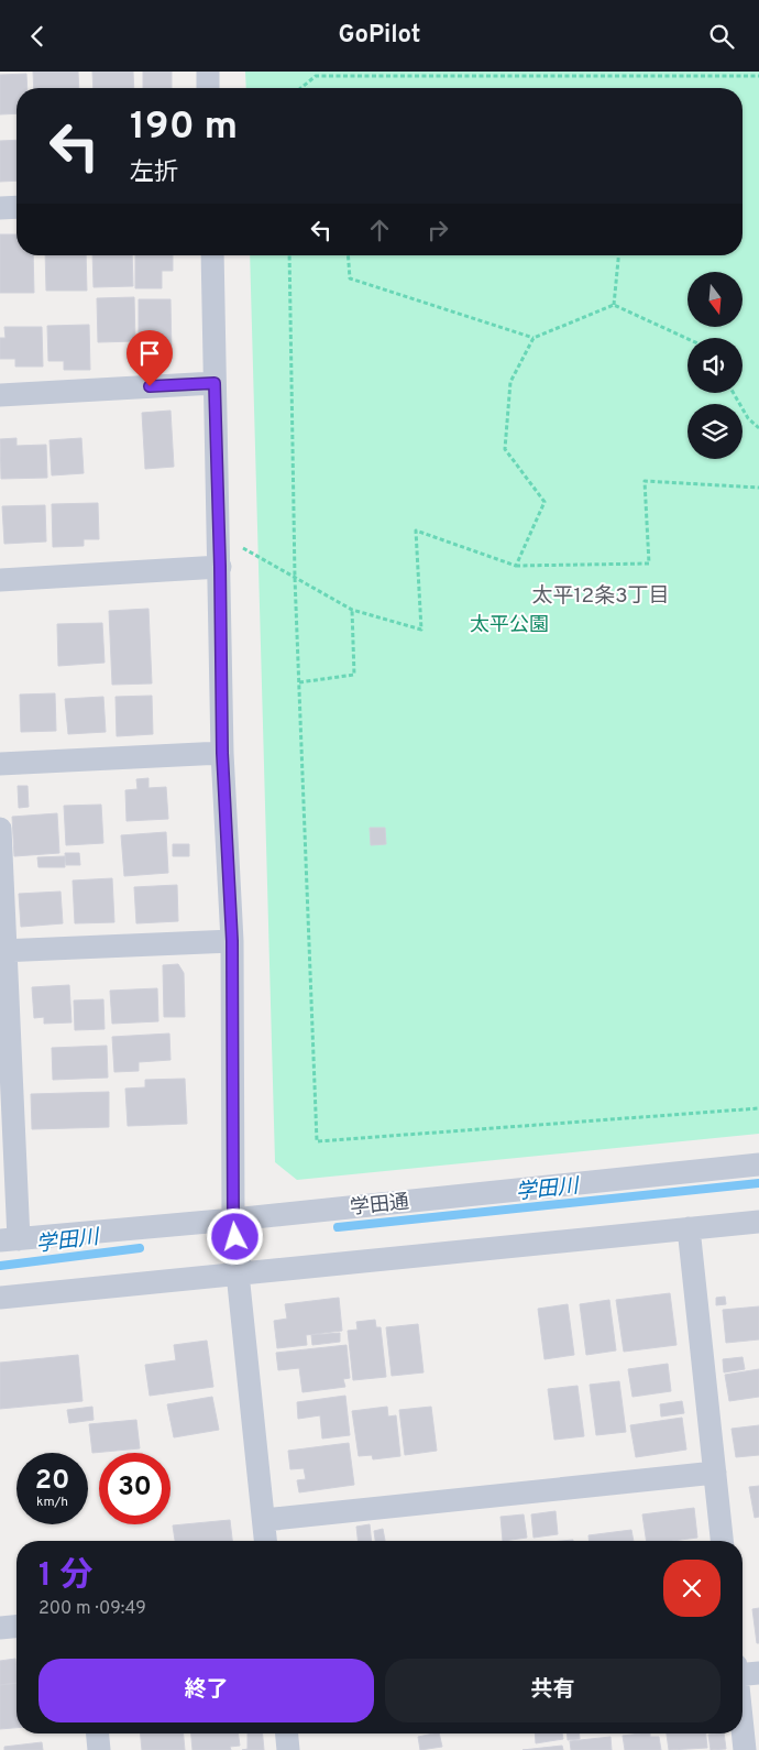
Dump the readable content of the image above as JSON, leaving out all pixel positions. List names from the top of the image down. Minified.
{"streets":{"street":["学田通"]},"districts":["太平12条3丁目"],"water":["学田川"],"parks":["太平公園"],"north":"bottom","page":{"header":"GoPilot","turn":["190 m","左折"],"speed":"20 km/h","limit":"30","heading":["1 分","200 m · 09:49"],"buttons":["終了","共有"]}}
